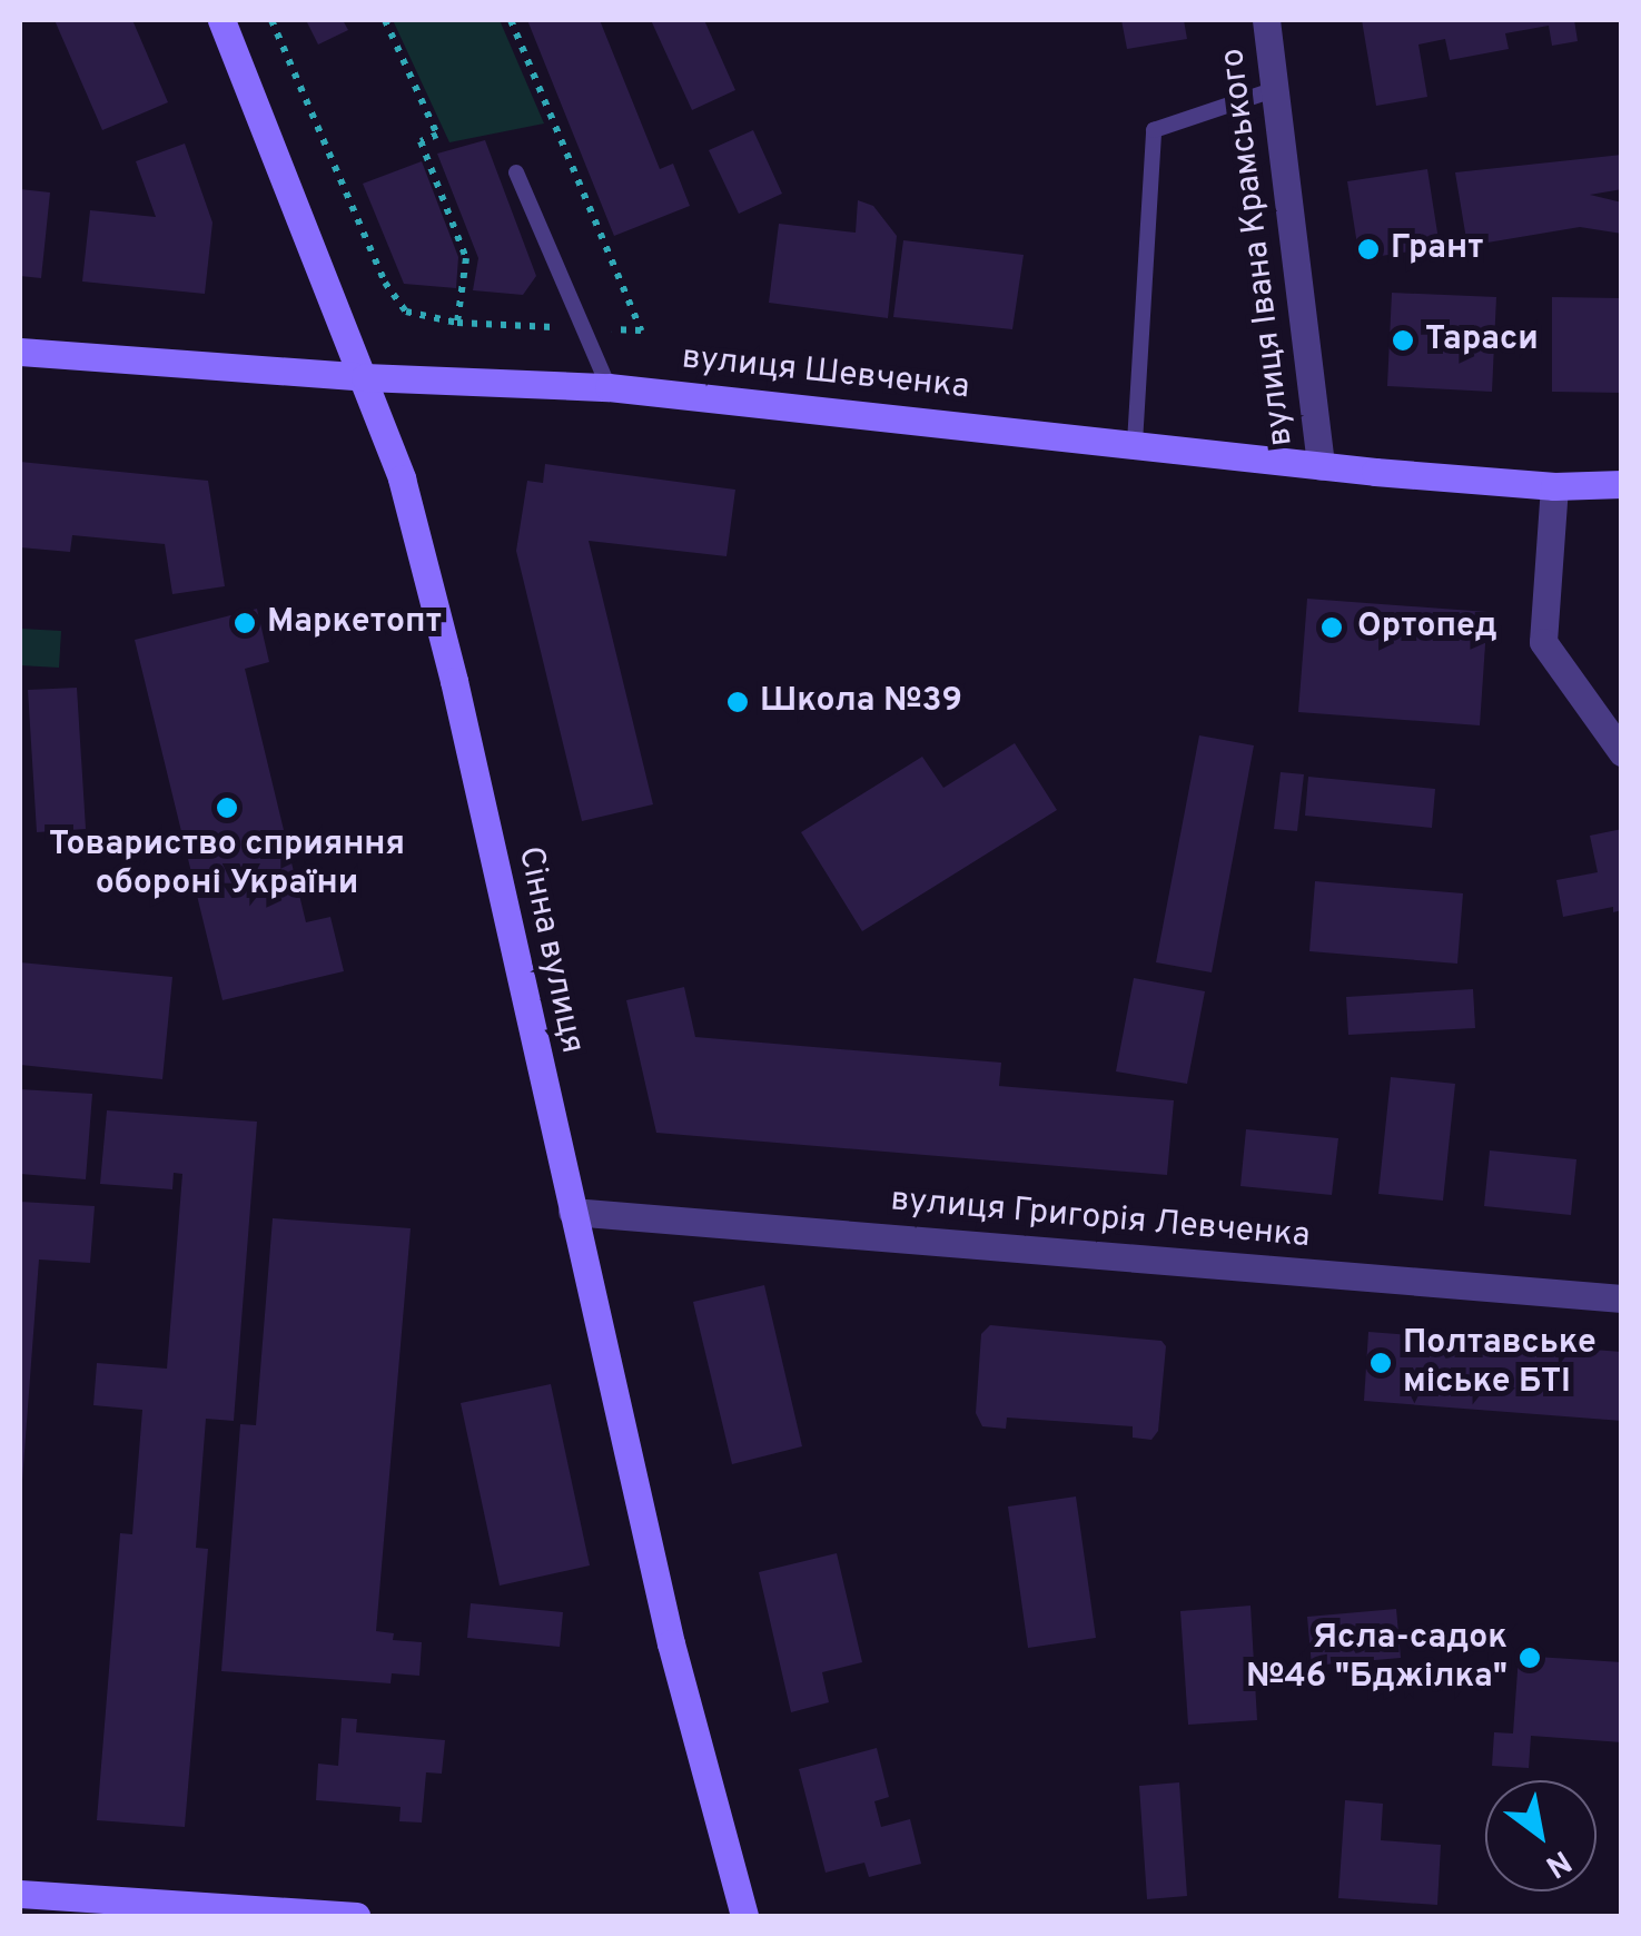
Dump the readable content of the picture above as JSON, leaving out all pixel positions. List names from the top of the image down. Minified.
{"streets":{"street":["вулиця Івана Крамського","вулиця Шевченка","Сінна вулиця","вулиця Григорія Левченка"]},"crossings":[["вулиця Івана Крамського","вулиця Шевченка"],["вулиця Шевченка","Сінна вулиця"],["Сінна вулиця","вулиця Григорія Левченка"]],"places":["Грант","Тараси","Маркетопт","Ортопед","Школа №39","Товариство сприяння обороні України","Полтавське міське БТІ","Ясла-садок №46 \"Бджілка\""],"north":"bottom right"}
